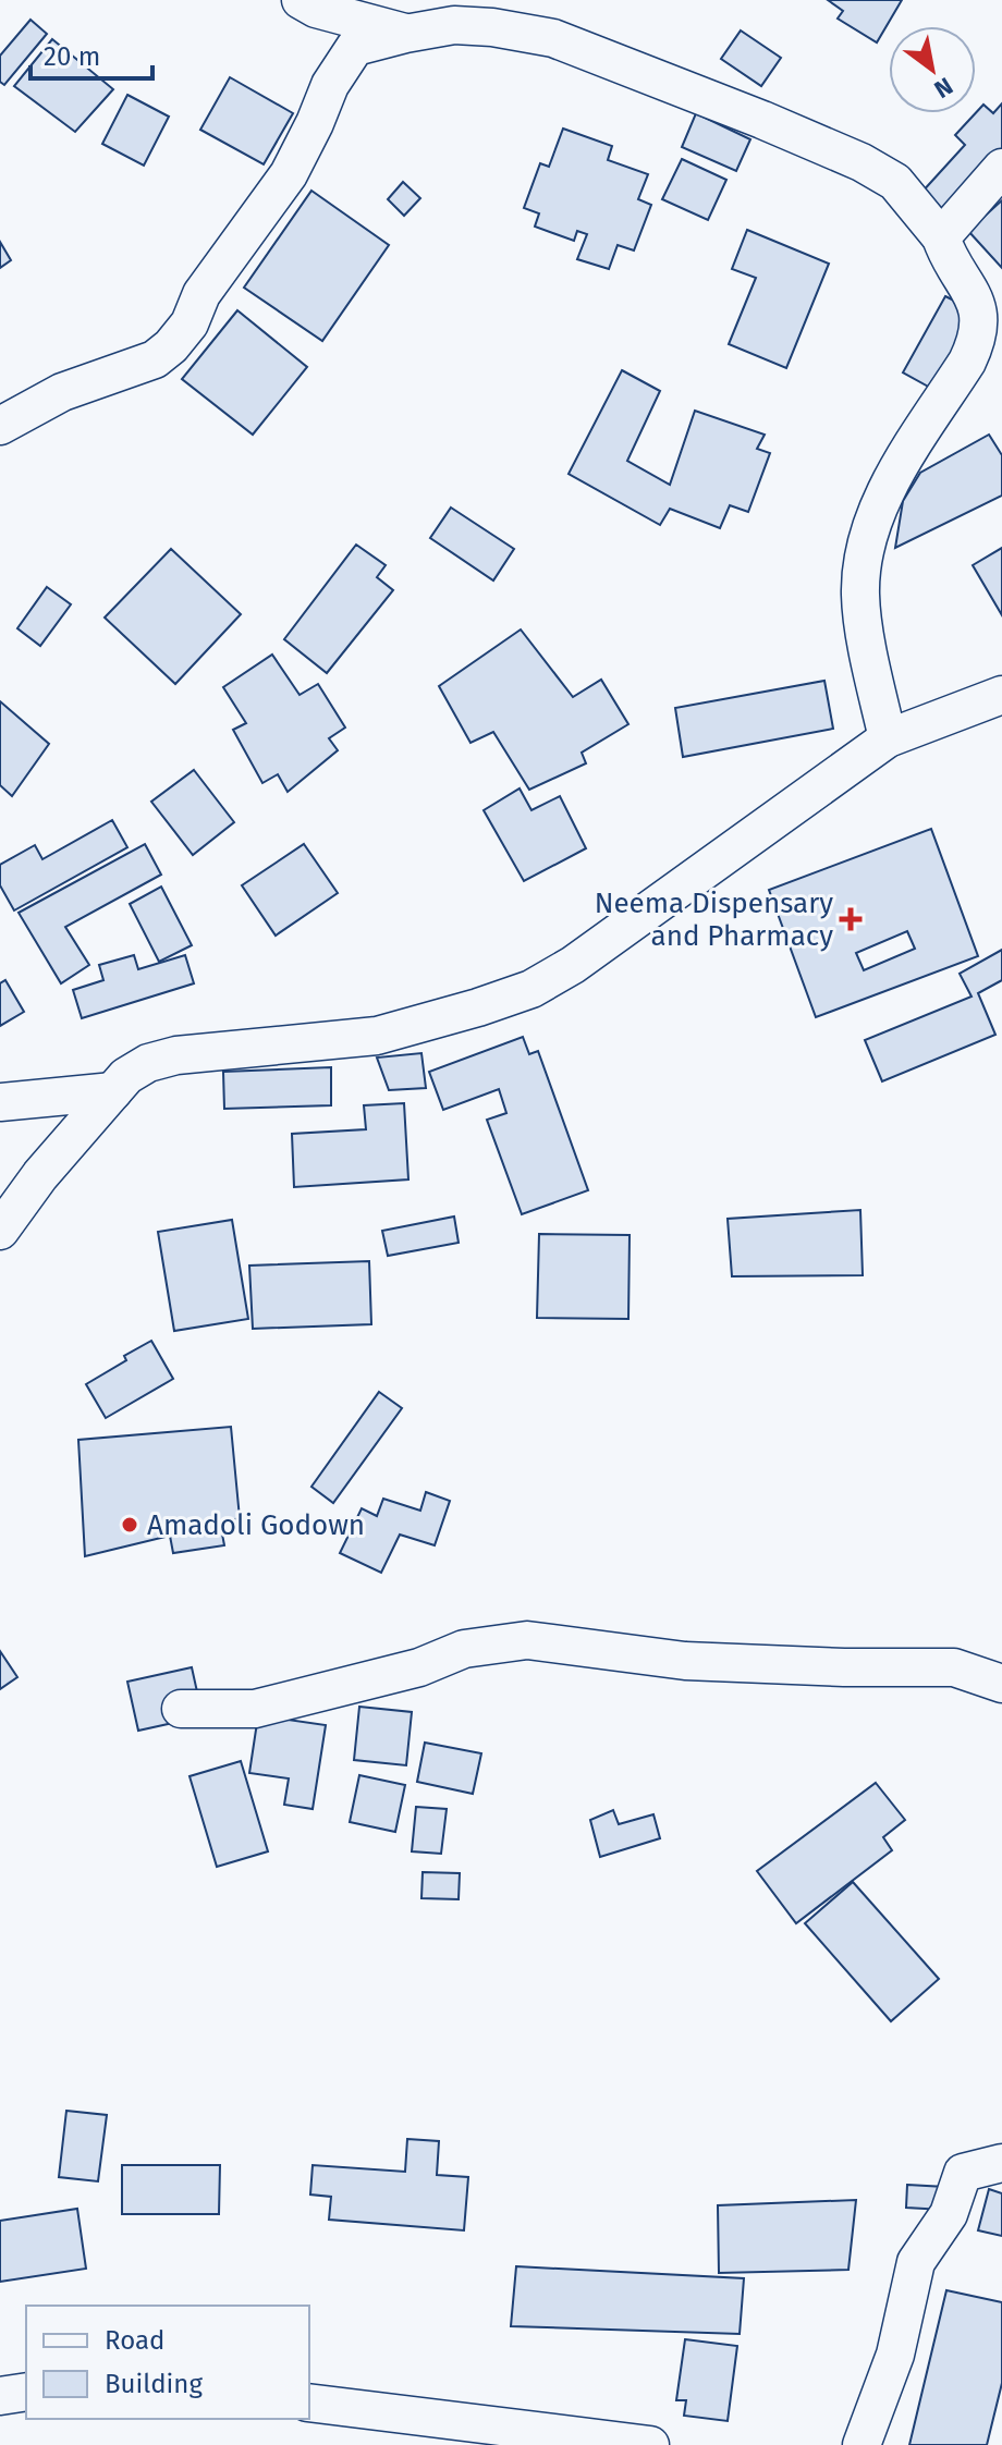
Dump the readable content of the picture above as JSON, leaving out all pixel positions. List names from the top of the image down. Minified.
{"places":{"health":["Neema Dispensary and Pharmacy"],"other":["Amadoli Godown"]},"legend":["Road","Building"],"scale_bar":"20 m","north":"bottom right"}
